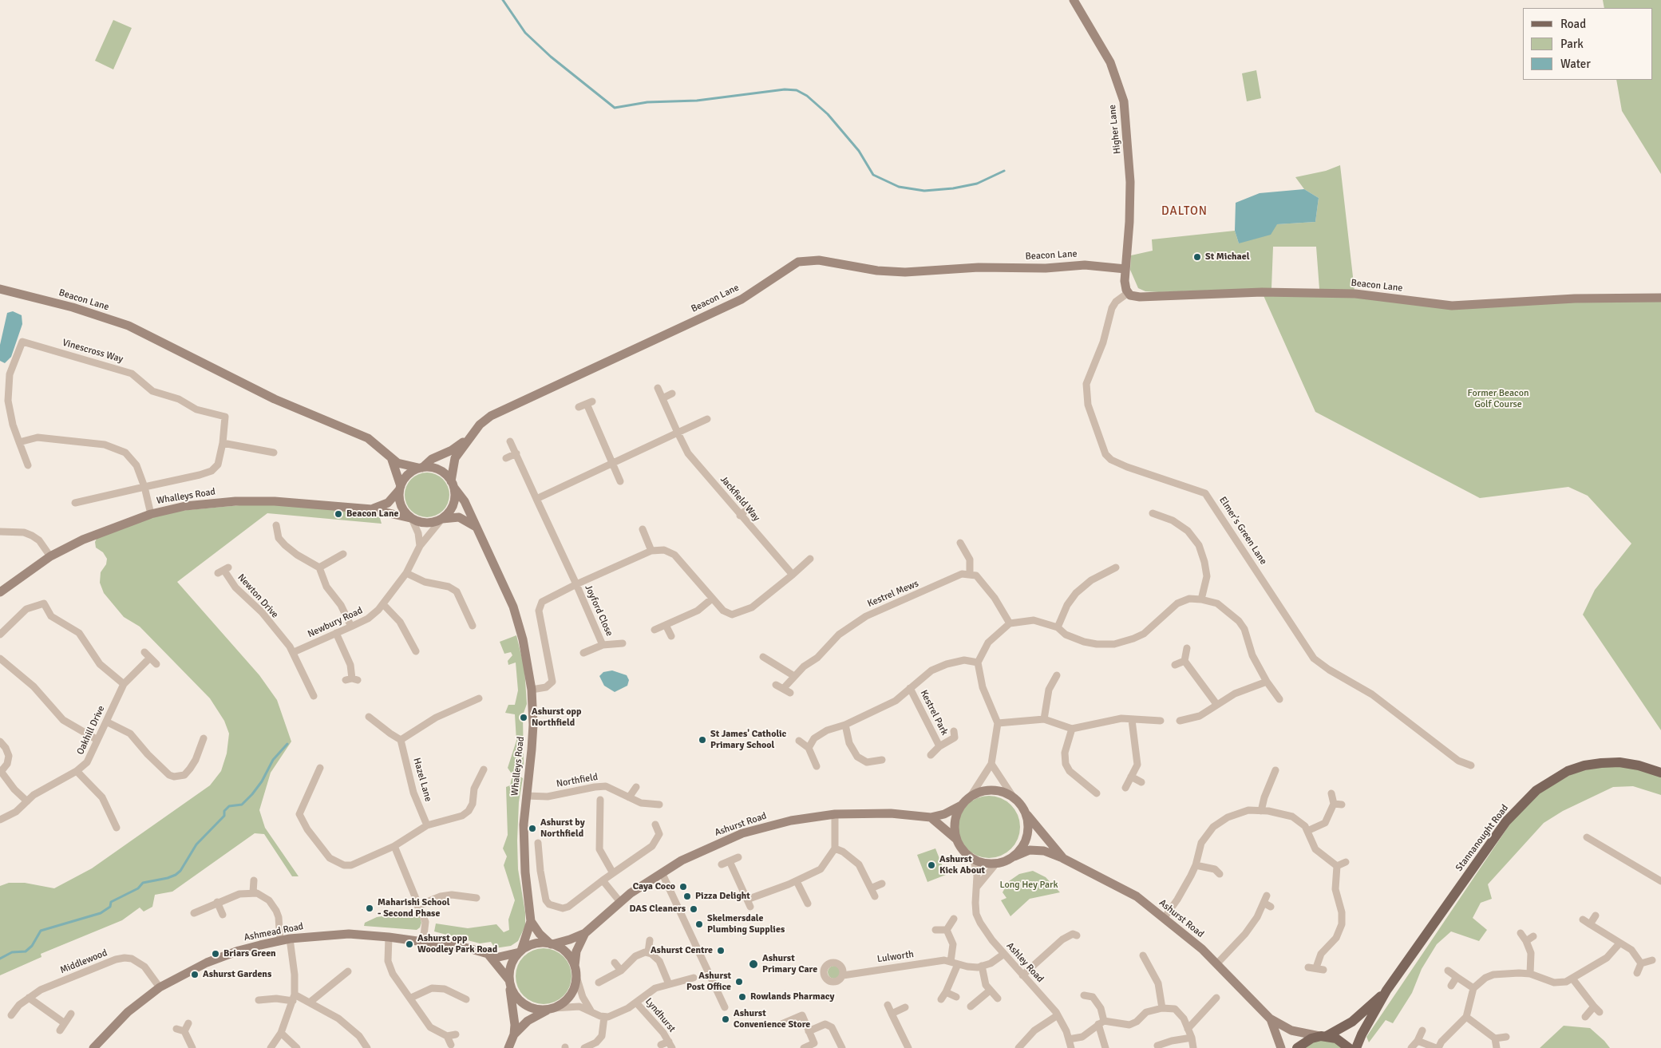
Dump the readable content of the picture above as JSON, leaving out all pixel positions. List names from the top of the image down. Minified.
{"streets":{"main road":["Stannanought Road"],"street":["Higher Lane","Beacon Lane","Vinescross Way","Whalleys Road","Jackfield Way","Elmer's Green Lane","Kestrel Mews","Newton Drive","Joyford Close","Newbury Road","Kestrel Park","Oakhill Drive","Hazel Lane","Northfield","Ashurst Road","Ashmead Road","Lulworth","Middlewood","Ashley Road","Lyndhurst"]},"crossings":[["Higher Lane","Beacon Lane"],["Beacon Lane","Whalleys Road"],["Beacon Lane","Elmer's Green Lane"],["Beacon Lane","Newbury Road"],["Whalleys Road","Newbury Road"],["Whalleys Road","Northfield"],["Whalleys Road","Ashurst Road"],["Whalleys Road","Ashmead Road"],["Newton Drive","Newbury Road"],["Ashurst Road","Stannanought Road"],["Ashurst Road","Ashmead Road"],["Ashurst Road","Ashley Road"],["Ashmead Road","Middlewood"],["Lulworth","Ashley Road"]],"districts":["DALTON"],"parks":["Former Beacon Golf Course","Long Hey Park"],"places":["St Michael","Beacon Lane","Ashurst opp Northfield","St James' Catholic Primary School","Ashurst by Northfield","Ashurst Kick About","Caya Coco","Pizza Delight","Maharishi School - Second Phase","DAS Cleaners","Skelmersdale Plumbing Supplies","Ashurst opp Woodley Park Road","Ashurst Centre","Briars Green","Ashurst Primary Care","Ashurst Gardens","Ashurst Post Office","Rowlands Pharmacy","Ashurst Convenience Store"],"legend":["Road","Park","Water"]}
